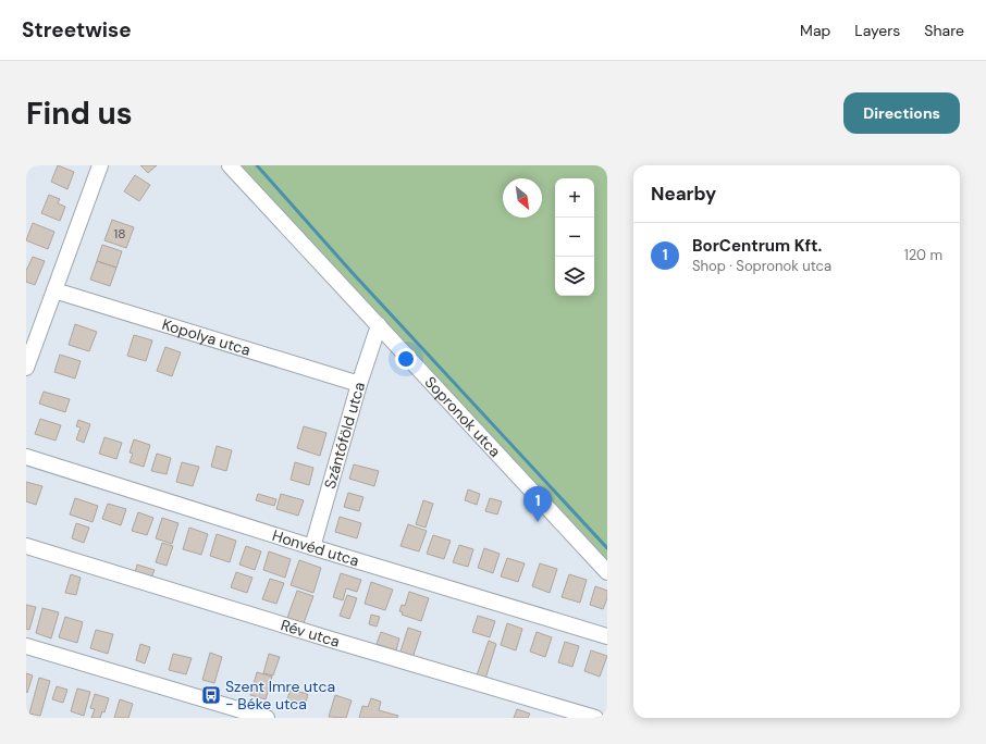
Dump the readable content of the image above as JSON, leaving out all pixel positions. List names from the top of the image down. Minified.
{"streets":{"street":["Kopolya utca","Sopronok utca","Szántóföld utca","Honvéd utca","Rév utca"]},"crossings":[["Kopolya utca","Szántóföld utca"],["Sopronok utca","Szántóföld utca"],["Szántóföld utca","Honvéd utca"]],"places":{"bus stop":["Szent Imre utca - Béke utca"]},"house_numbers":["18"],"north":"bottom right","page":{"header":"Streetwise","nav":["Map","Layers","Share"],"buttons":"Directions","title":"Find us","heading":"Nearby","map_buttons":["+","−"],"list":[{"mark":"1","name":"BorCentrum Kft.","note":"Shop · Sopronok utca","value":"120 m"}],"pins":"1"}}
